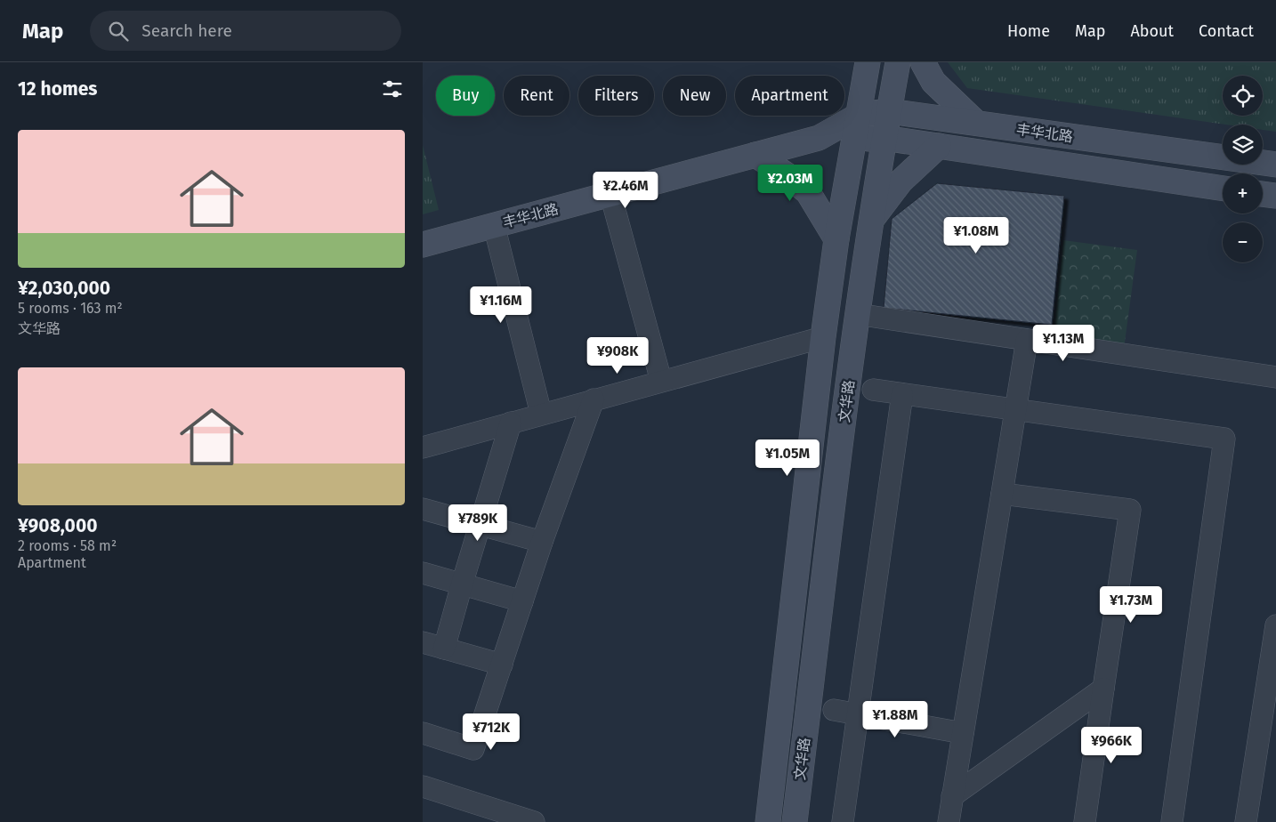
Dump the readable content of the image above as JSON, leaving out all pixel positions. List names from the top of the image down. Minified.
{"streets":{"street":["丰华北路","文华路"]},"crossings":[["丰华北路","文华路"]],"page":{"header":"Map","search":"Search here","nav":["Home","Map","About","Contact"],"heading":"12 homes","map_buttons":["+","−"],"chip":["Buy","Rent","Filters","New","Apartment"],"list":[{"name":"¥2,030,000","note":"5 rooms · 163 m² · 文华路"},{"name":"¥908,000","note":"2 rooms · 58 m² · Apartment"}],"price":["¥2.03M","¥2.46M","¥1.08M","¥1.16M","¥1.13M","¥908K","¥1.05M","¥789K","¥1.73M","¥1.88M","¥712K","¥966K"]}}
